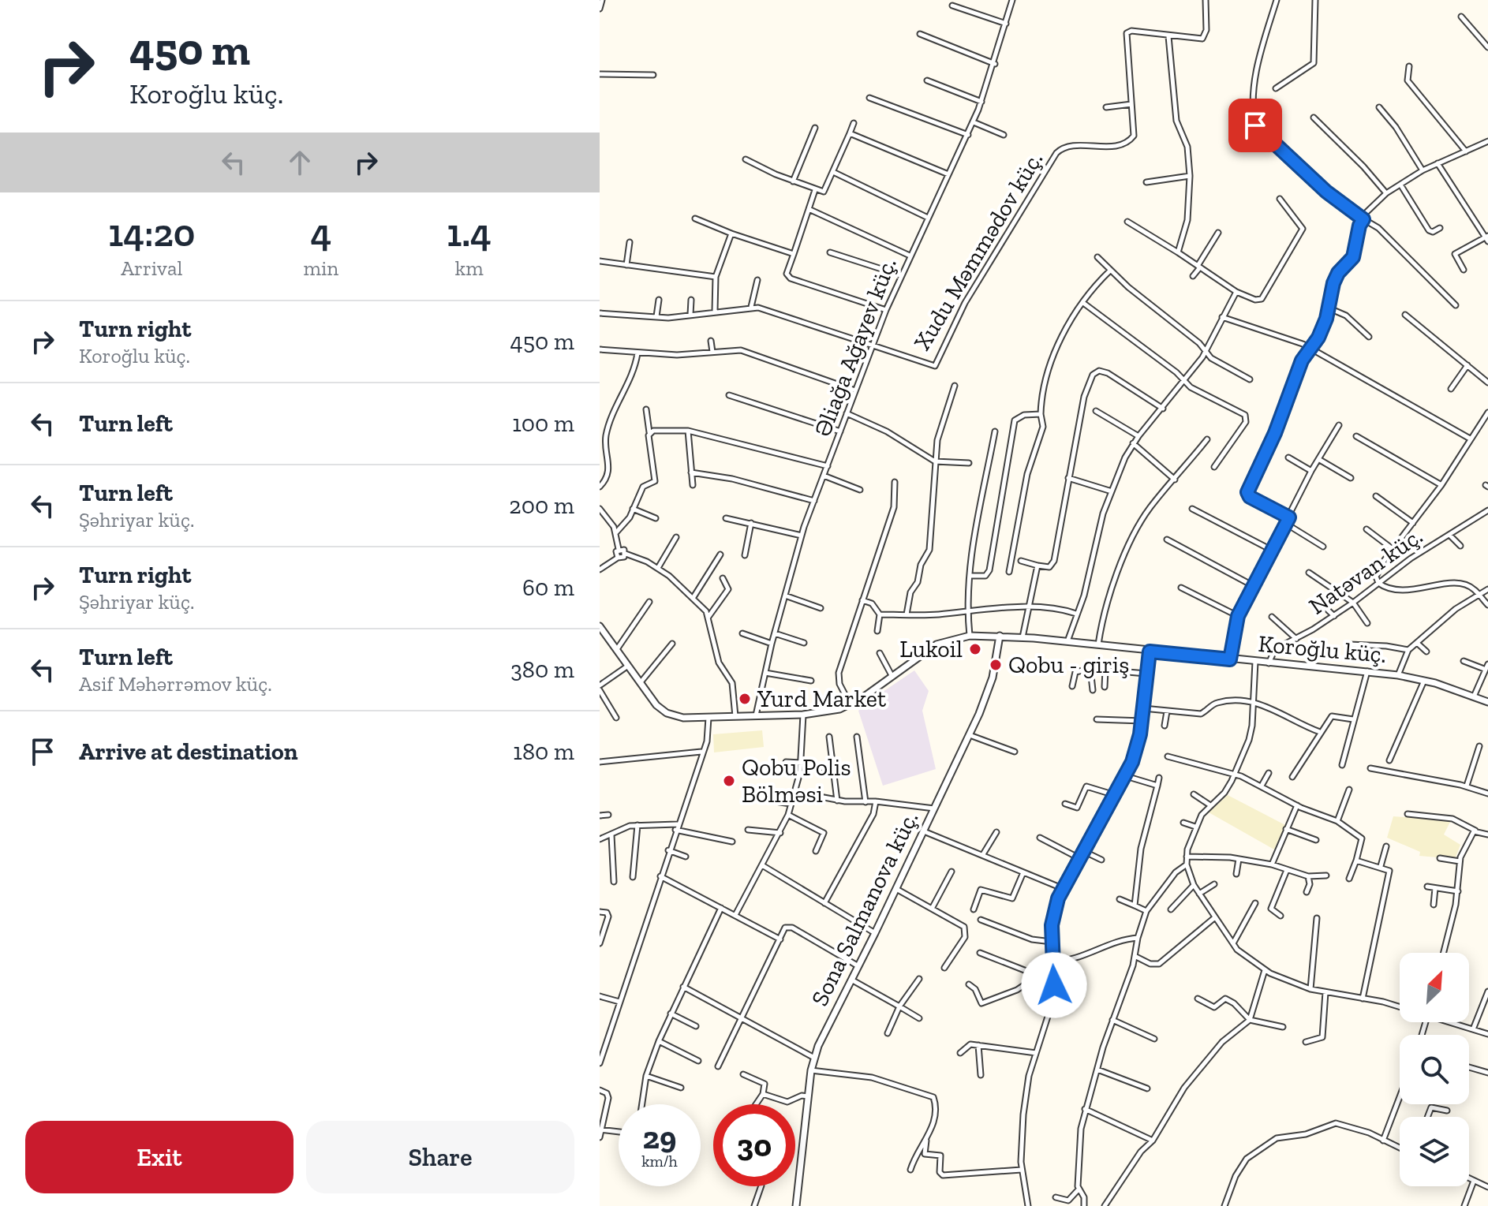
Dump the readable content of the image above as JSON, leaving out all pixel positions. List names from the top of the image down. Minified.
{"streets":{"street":["Xudu Məmmədov küç.","Əliağa Ağayev küç.","Natəvan küç.","Koroğlu küç.","Sona Salmanova küç."]},"crossings":[["Xudu Məmmədov küç.","Əliağa Ağayev küç."],["Əliağa Ağayev küç.","Koroğlu küç."],["Natəvan küç.","Koroğlu küç."],["Koroğlu küç.","Sona Salmanova küç."]],"places":["Lukoil","Qobu - giriş","Yurd Market","Qobu Polis Bölməsi"],"north":"top right","page":{"turn":["450 m","Koroğlu küç."],"eta":["14:20","Arrival","4","min","1.4","km"],"list":[{"name":"Turn right","note":"Koroğlu küç.","value":"450 m"},{"name":"Turn left","value":"100 m"},{"name":"Turn left","note":"Şəhriyar küç.","value":"200 m"},{"name":"Turn right","note":"Şəhriyar küç.","value":"60 m"},{"name":"Turn left","note":"Asif Məhərrəmov küç.","value":"380 m"},{"name":"Arrive at destination","value":"180 m"}],"speed":"29 km/h","limit":"30","buttons":["Exit","Share"]}}
